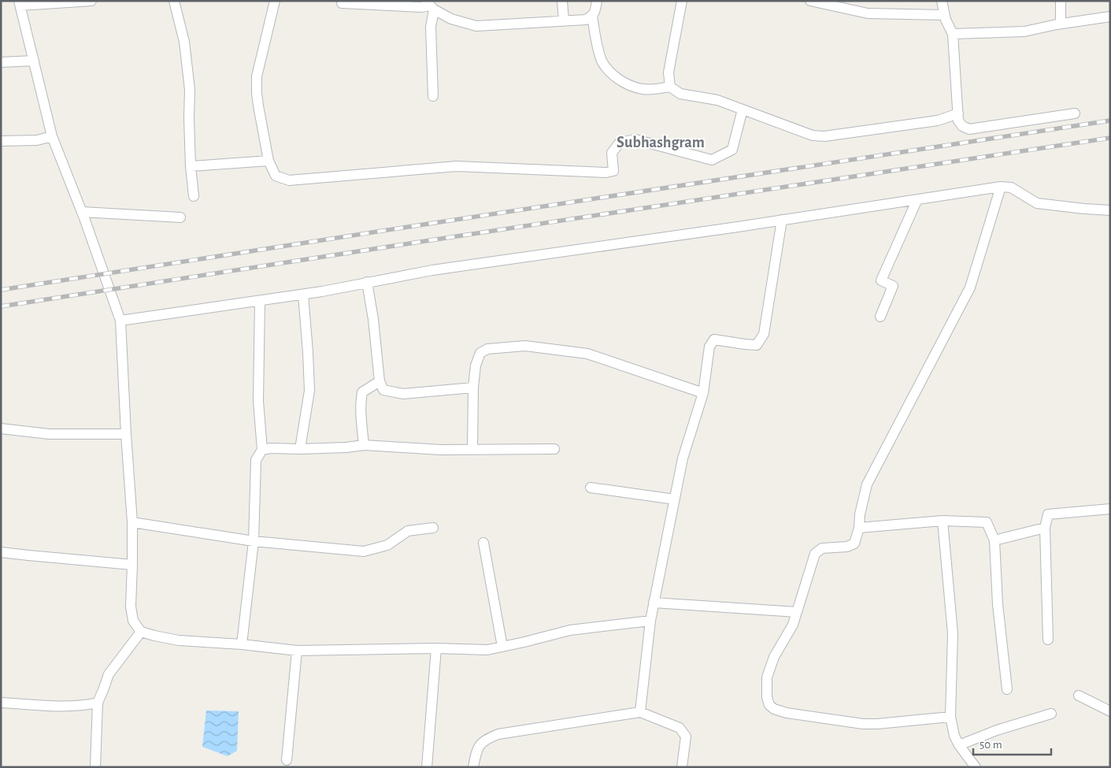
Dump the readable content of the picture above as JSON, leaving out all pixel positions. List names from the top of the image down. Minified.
{"districts":["Subhashgram"],"scale_bar":"50 m"}
